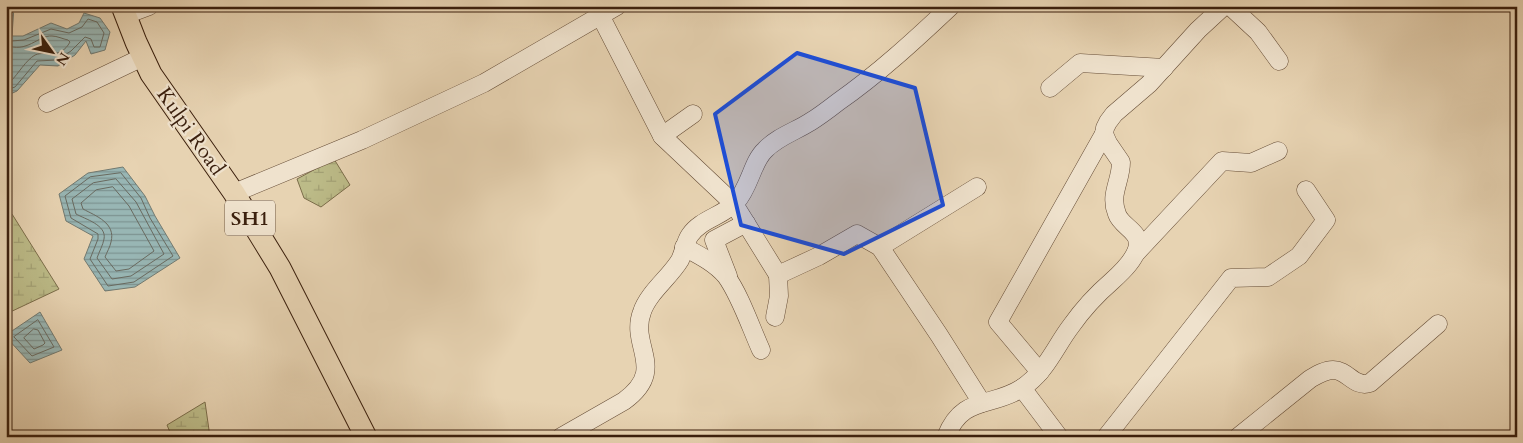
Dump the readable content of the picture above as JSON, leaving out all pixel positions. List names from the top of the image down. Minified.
{"streets":{"main road":["Kulpi Road","SH1"]},"north":"bottom right"}
